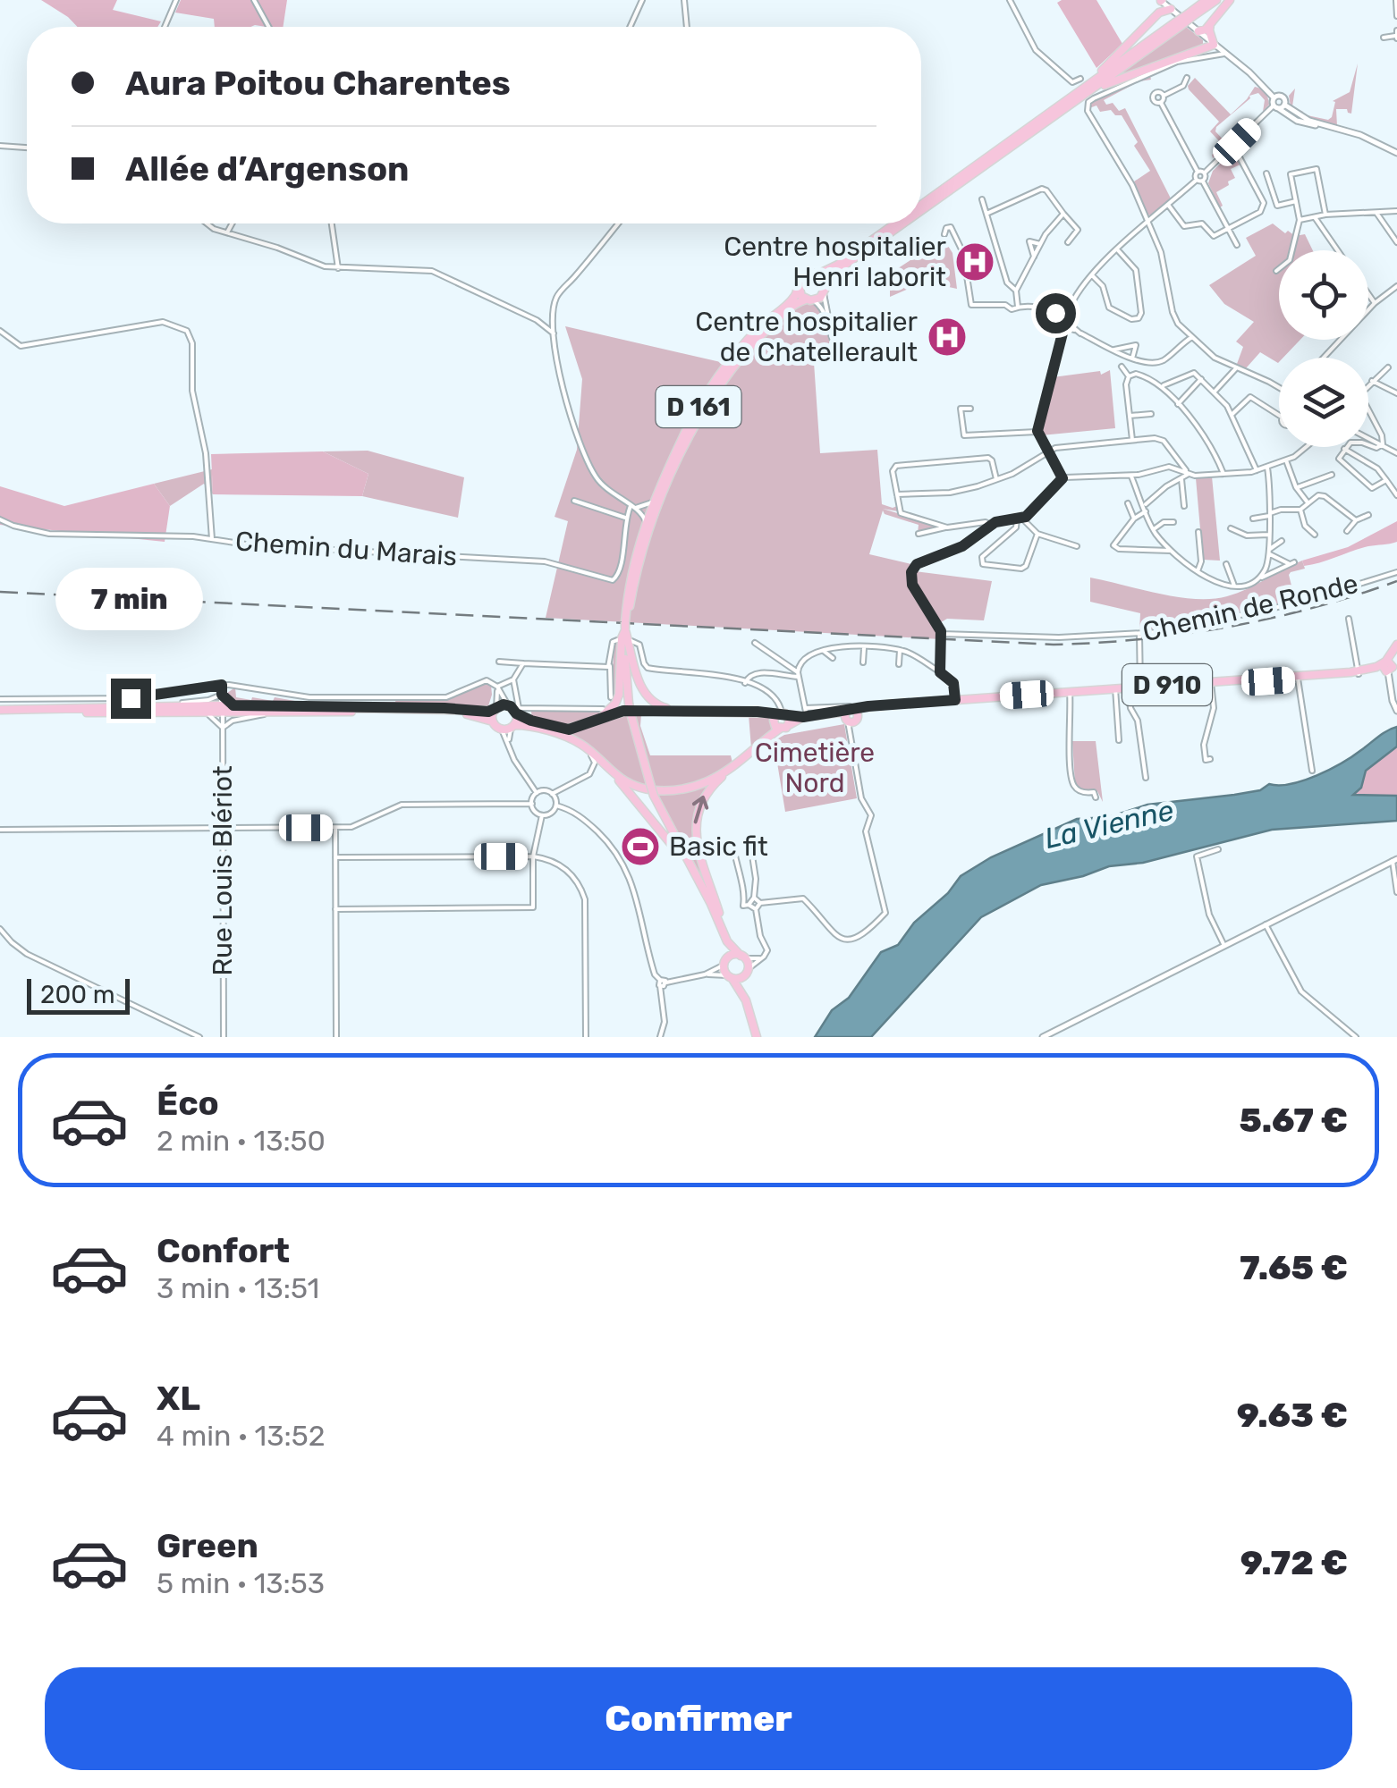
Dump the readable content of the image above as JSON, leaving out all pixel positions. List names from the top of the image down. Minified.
{"streets":{"main road":["D 161","D 910"],"street":["Chemin du Marais","Chemin de Ronde","Rue Louis Blériot"]},"water":["La Vienne"],"parks":["Cimetière Nord"],"places":{"hospital":["Centre hospitalier Henri laborit","Centre hospitalier de Chatellerault"],"sports":["Basic fit"]},"scale_bar":"200 m","page":{"banner":["Aura Poitou Charentes","Allée d’Argenson"],"bubble":"7 min","scale":"200 m","list":[{"name":"Éco","note":"2 min · 13:50","value":"5.67 €"},{"name":"Confort","note":"3 min · 13:51","value":"7.65 €"},{"name":"XL","note":"4 min · 13:52","value":"9.63 €"},{"name":"Green","note":"5 min · 13:53","value":"9.72 €"}],"buttons":"Confirmer"}}
